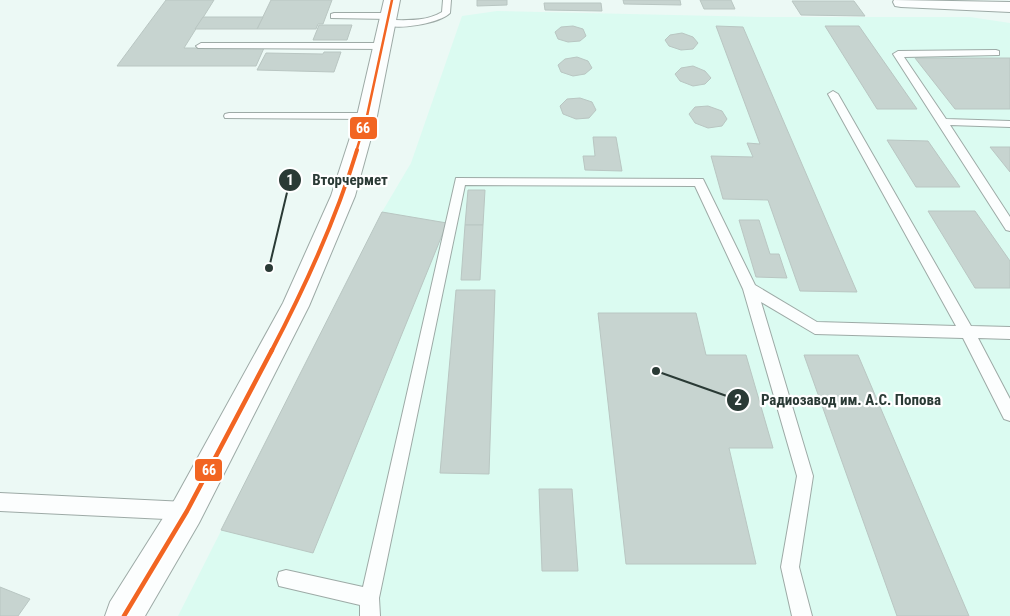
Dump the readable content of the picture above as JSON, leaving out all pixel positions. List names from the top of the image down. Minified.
{"places":["Вторчермет","Радиозавод им. А.С. Попова"],"lines":["transit line 66"]}
